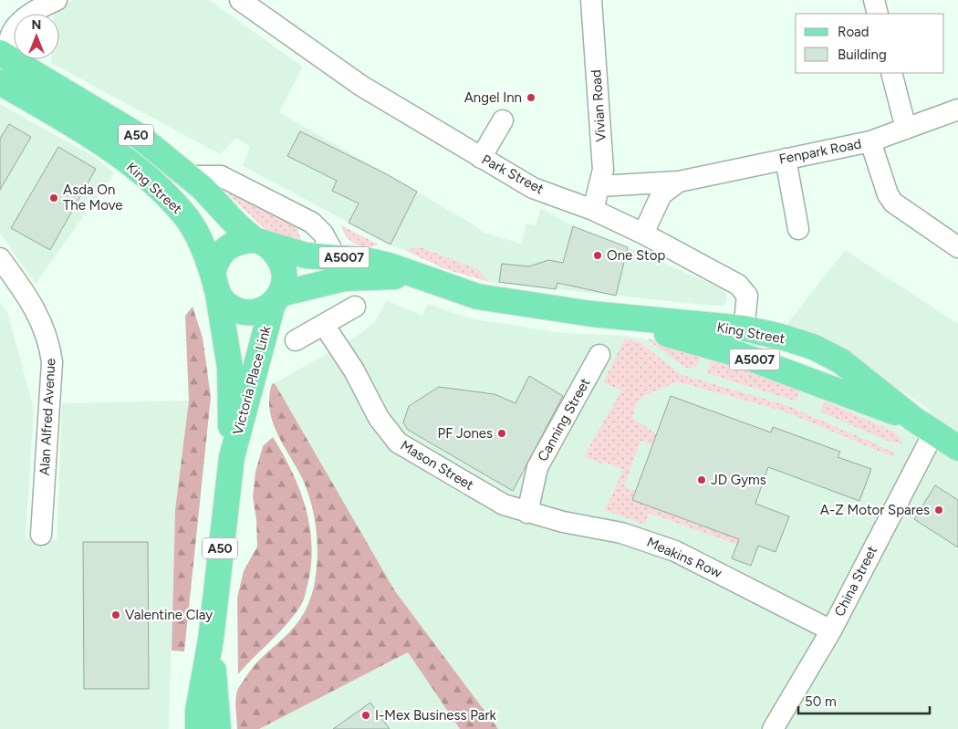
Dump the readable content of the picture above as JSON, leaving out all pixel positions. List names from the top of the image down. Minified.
{"streets":{"main road":["A50","King Street","A5007","Victoria Place Link"],"street":["Vivian Road","Fenpark Road","Park Street","Alan Alfred Avenue","Canning Street","Mason Street","Meakins Row","China Street"]},"crossings":[["Vivian Road","Fenpark Road"],["Vivian Road","Park Street"],["Fenpark Road","Park Street"],["Park Street","King Street"],["King Street","Victoria Place Link"],["King Street","China Street"],["Canning Street","Mason Street"],["Canning Street","Meakins Row"],["Mason Street","Meakins Row"],["Meakins Row","China Street"]],"places":["Angel Inn","Asda On The Move","One Stop","PF Jones","JD Gyms","A-Z Motor Spares","Valentine Clay","I-Mex Business Park"],"legend":["Road","Building"],"scale_bar":"50 m","north":"top"}
